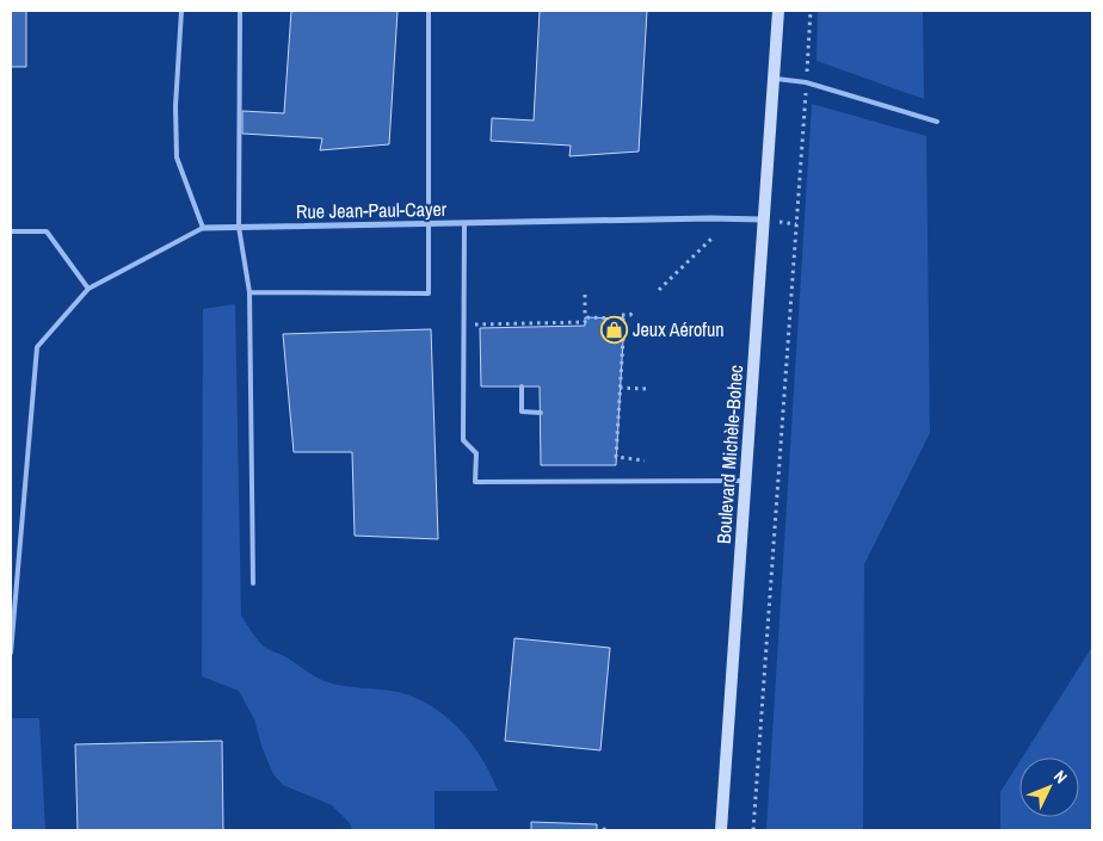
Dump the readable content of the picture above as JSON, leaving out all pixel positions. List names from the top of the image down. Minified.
{"streets":{"street":["Rue Jean-Paul-Cayer","Boulevard Michèle-Bohec"]},"crossings":[["Rue Jean-Paul-Cayer","Boulevard Michèle-Bohec"]],"places":{"shop":["Jeux Aérofun"]},"north":"top right"}
